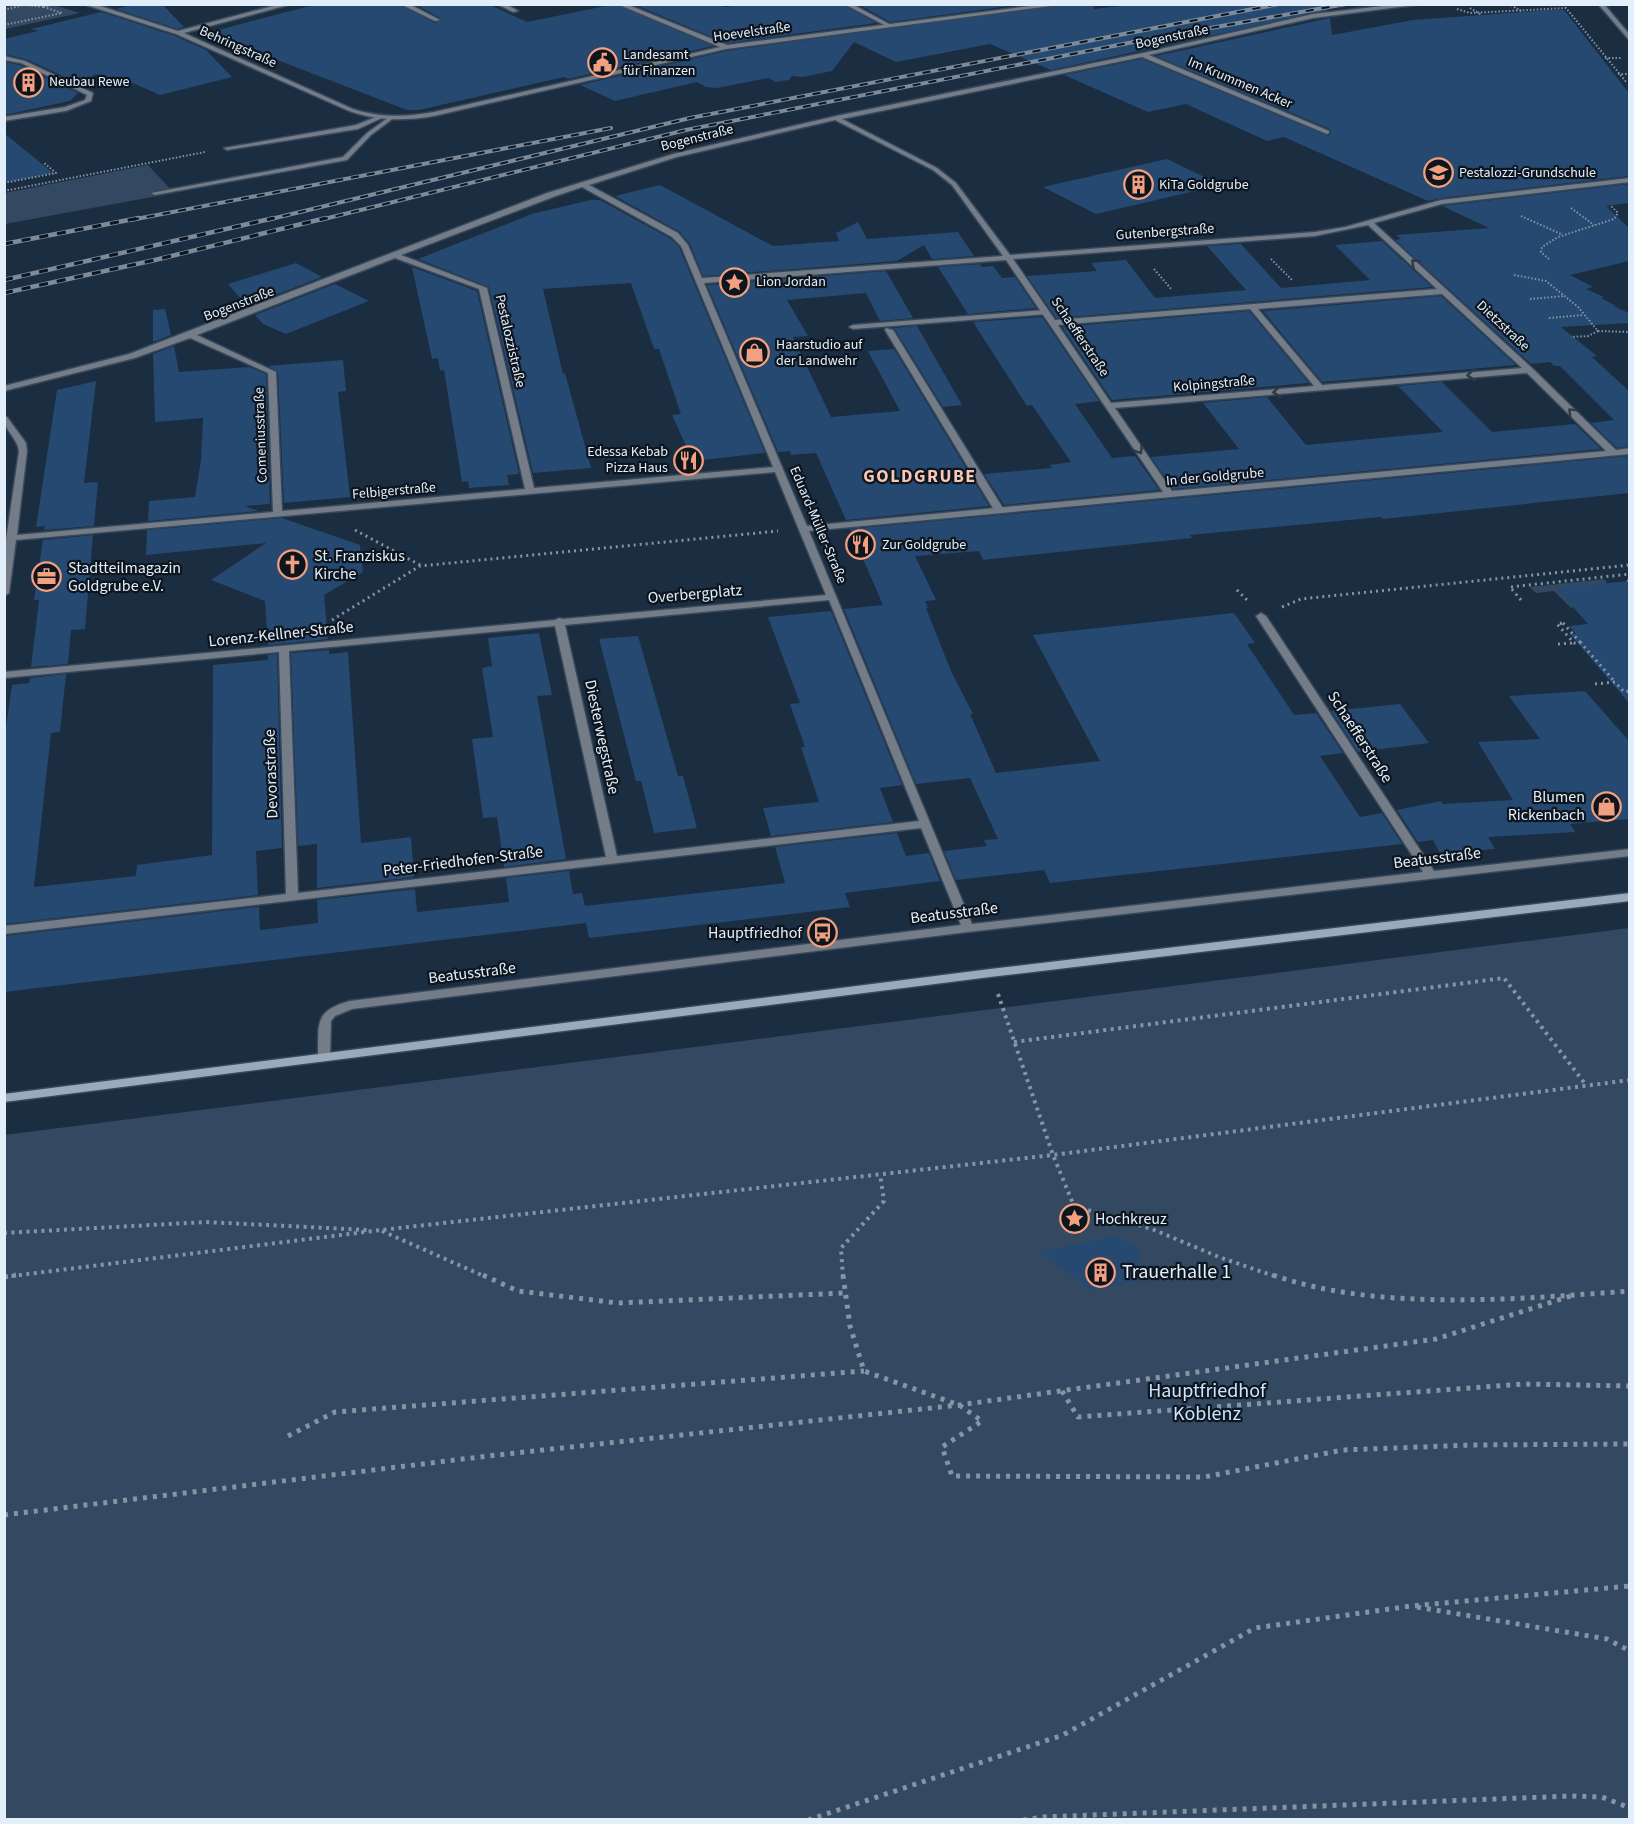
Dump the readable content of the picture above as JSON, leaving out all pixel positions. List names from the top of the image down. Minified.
{"streets":{"street":["Hoevelstraße","Bogenstraße","Behringstraße","Im Krummen Acker","Gutenbergstraße","Dietzstraße","Schaefferstraße","Pestalozzistraße","Kolpingstraße","Comeniusstraße","In der Goldgrube","Felbigerstraße","Eduard-Müller-Straße","Overbergplatz","Lorenz-Kellner-Straße","Diesterwegstraße","Devorastraße","Beatusstraße","Peter-Friedhofen-Straße"]},"crossings":[["Hoevelstraße","Behringstraße"],["Bogenstraße","Im Krummen Acker"],["Bogenstraße","Schaefferstraße"],["Bogenstraße","Pestalozzistraße"],["Bogenstraße","Comeniusstraße"],["Bogenstraße","Eduard-Müller-Straße"],["Gutenbergstraße","Dietzstraße"],["Gutenbergstraße","Schaefferstraße"],["Gutenbergstraße","Eduard-Müller-Straße"],["Dietzstraße","Kolpingstraße"],["Dietzstraße","In der Goldgrube"],["Schaefferstraße","Kolpingstraße"],["Schaefferstraße","In der Goldgrube"],["Schaefferstraße","Beatusstraße"],["Pestalozzistraße","Felbigerstraße"],["Comeniusstraße","Felbigerstraße"],["In der Goldgrube","Eduard-Müller-Straße"],["Felbigerstraße","Eduard-Müller-Straße"],["Eduard-Müller-Straße","Overbergplatz"],["Eduard-Müller-Straße","Beatusstraße"],["Eduard-Müller-Straße","Peter-Friedhofen-Straße"],["Overbergplatz","Lorenz-Kellner-Straße"],["Overbergplatz","Diesterwegstraße"],["Lorenz-Kellner-Straße","Diesterwegstraße"],["Lorenz-Kellner-Straße","Devorastraße"],["Diesterwegstraße","Peter-Friedhofen-Straße"],["Devorastraße","Peter-Friedhofen-Straße"]],"one_way":["Dietzstraße"],"districts":["GOLDGRUBE"],"parks":["Hauptfriedhof Koblenz"],"places":{"public building":["Landesamt für Finanzen"],"building":["Neubau Rewe","KiTa Goldgrube","Trauerhalle 1"],"school or university":["Pestalozzi-Grundschule"],"place":["Lion Jordan","Hochkreuz"],"shop":["Haarstudio auf der Landwehr","Blumen Rickenbach"],"restaurant":["Edessa Kebab Pizza Haus","Zur Goldgrube"],"church":["St. Franziskus Kirche"],"office":["Stadtteilmagazin Goldgrube e.V."],"bus stop":["Hauptfriedhof"]}}
